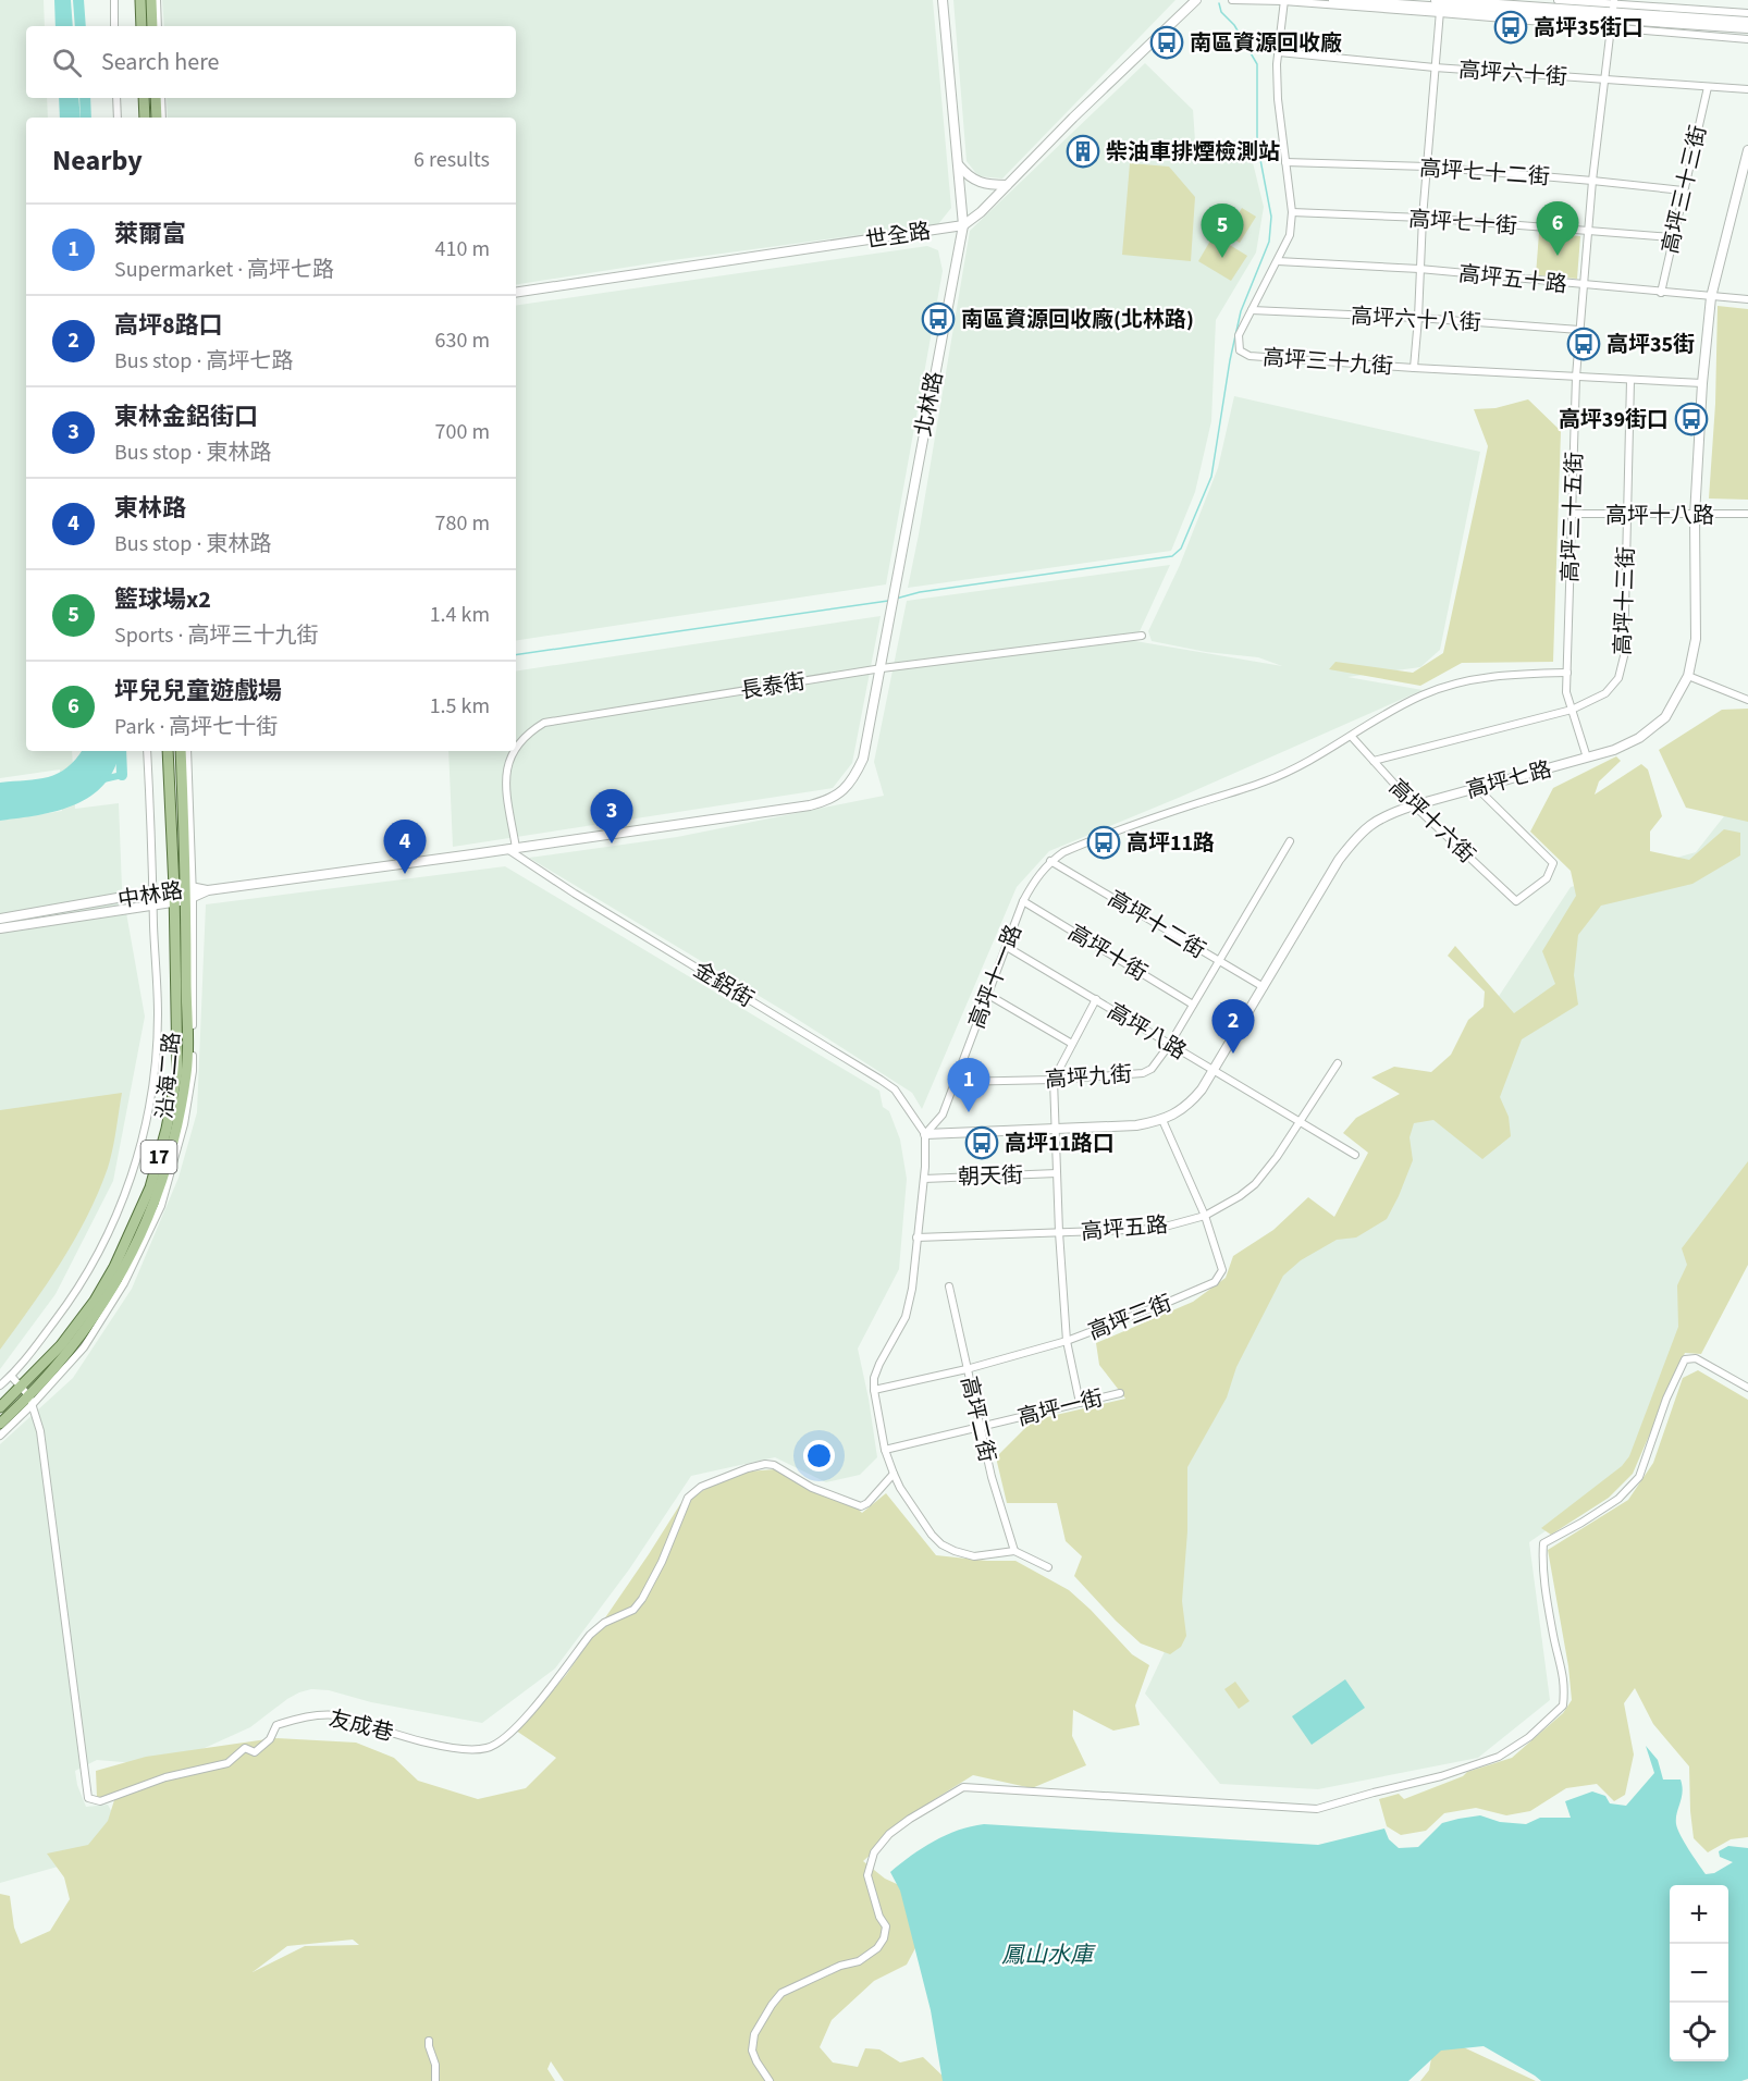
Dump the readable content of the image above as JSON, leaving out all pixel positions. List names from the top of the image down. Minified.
{"streets":{"main road":["沿海二路","17"],"street":["高坪六十街","高坪七十二街","高坪三十三街","高坪七十街","世全路","高坪五十路","高坪六十八街","高坪三十九街","北林路","高坪十八路","高坪三十五街","高坪十三街","長泰街","高坪七路","高坪十六街","中林路","高坪十二街","高坪十街","高坪十一路","金鋁街","高坪八路","高坪九街","朝天街","高坪五路","高坪三街","高坪一街","高坪二街","友成巷"]},"crossings":[["高坪六十街","高坪三十三街"],["高坪六十街","高坪三十九街"],["高坪六十街","高坪三十五街"],["高坪七十二街","高坪三十三街"],["高坪七十二街","高坪三十九街"],["高坪七十二街","高坪三十五街"],["高坪三十三街","高坪七十街"],["高坪三十三街","高坪五十路"],["高坪七十街","高坪三十九街"],["高坪七十街","高坪三十五街"],["世全路","北林路"],["高坪五十路","高坪三十九街"],["高坪五十路","高坪三十五街"],["高坪五十路","高坪七路"],["高坪六十八街","高坪三十九街"],["高坪六十八街","高坪三十五街"],["高坪三十九街","高坪三十五街"],["高坪三十九街","高坪十三街"],["高坪三十九街","高坪七路"],["北林路","長泰街"],["北林路","中林路"],["高坪十八路","高坪三十五街"],["高坪十八路","高坪十三街"],["高坪十八路","高坪七路"],["高坪三十五街","高坪十三街"],["高坪三十五街","高坪七路"],["高坪三十五街","高坪十一路"],["高坪十三街","高坪十六街"],["長泰街","中林路"],["長泰街","金鋁街"],["高坪七路","高坪十六街"],["高坪七路","高坪十二街"],["高坪七路","高坪十一路"],["高坪七路","金鋁街"],["高坪七路","高坪八路"],["高坪七路","高坪三街"],["高坪十六街","高坪十一路"],["中林路","金鋁街"],["中林路","沿海二路"],["高坪十二街","高坪十一路"],["高坪十二街","高坪九街"],["高坪十街","高坪十一路"],["高坪十街","高坪九街"],["高坪十一路","金鋁街"],["高坪十一路","高坪八路"],["高坪十一路","高坪九街"],["高坪八路","高坪九街"],["高坪八路","高坪五路"],["沿海二路","17"],["沿海二路","友成巷"],["17","友成巷"],["高坪五路","高坪三街"],["高坪三街","高坪二街"],["高坪一街","高坪二街"]],"water":["鳳山水庫"],"places":{"bus stop":["高坪35街口","南區資源回收廠","南區資源回收廠(北林路)","高坪35街","高坪39街口","高坪11路","高坪11路口"],"building":["柴油車排煙檢測站"]},"page":{"search":"Search here","heading":["Nearby","6 results"],"pins":["6","5","3","4","2","1"],"list":[{"mark":"1","name":"萊爾富","note":"Supermarket · 高坪七路","value":"410 m"},{"mark":"2","name":"高坪8路口","note":"Bus stop · 高坪七路","value":"630 m"},{"mark":"3","name":"東林金鋁街口","note":"Bus stop · 東林路","value":"700 m"},{"mark":"4","name":"東林路","note":"Bus stop · 東林路","value":"780 m"},{"mark":"5","name":"籃球場x2","note":"Sports · 高坪三十九街","value":"1.4 km"},{"mark":"6","name":"坪兒兒童遊戲場","note":"Park · 高坪七十街","value":"1.5 km"}],"map_buttons":["+","−"]}}
